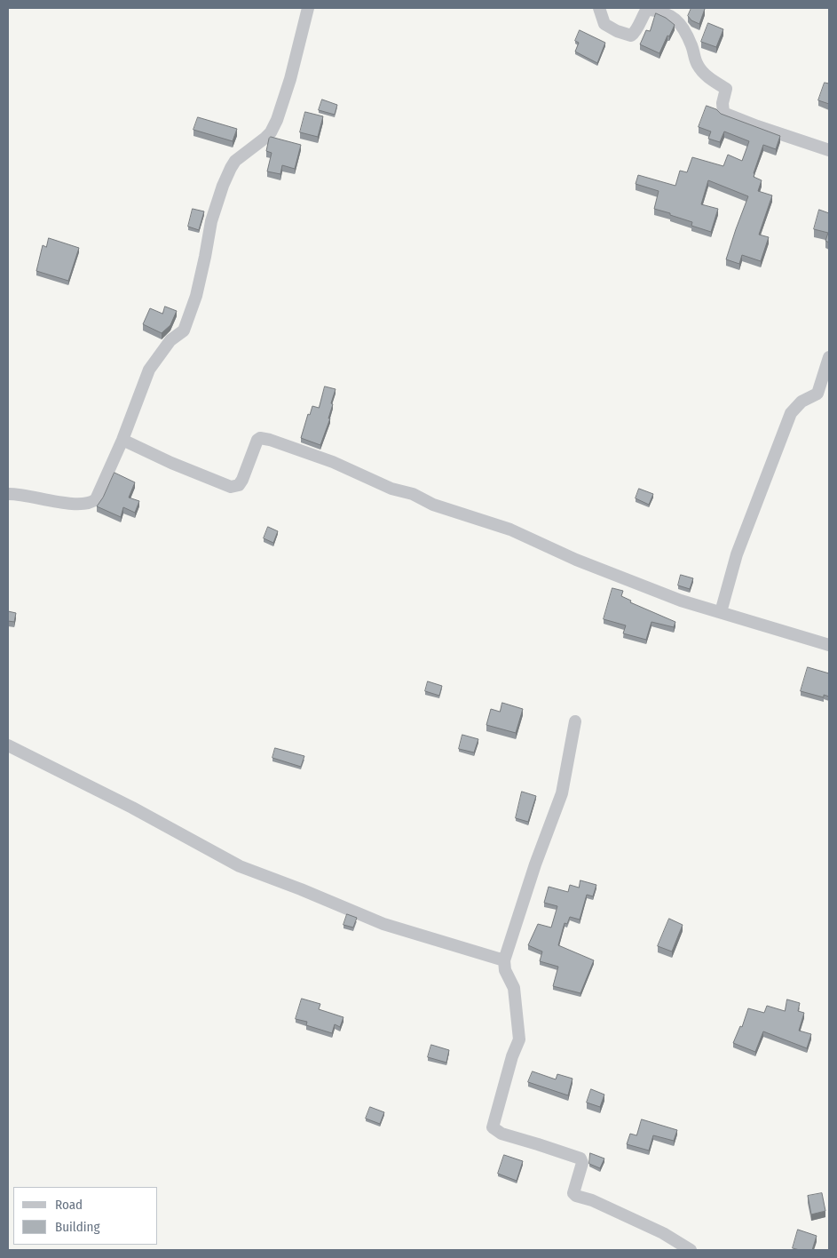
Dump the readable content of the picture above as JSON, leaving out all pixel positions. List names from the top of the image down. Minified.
{"legend":["Road","Building"]}
